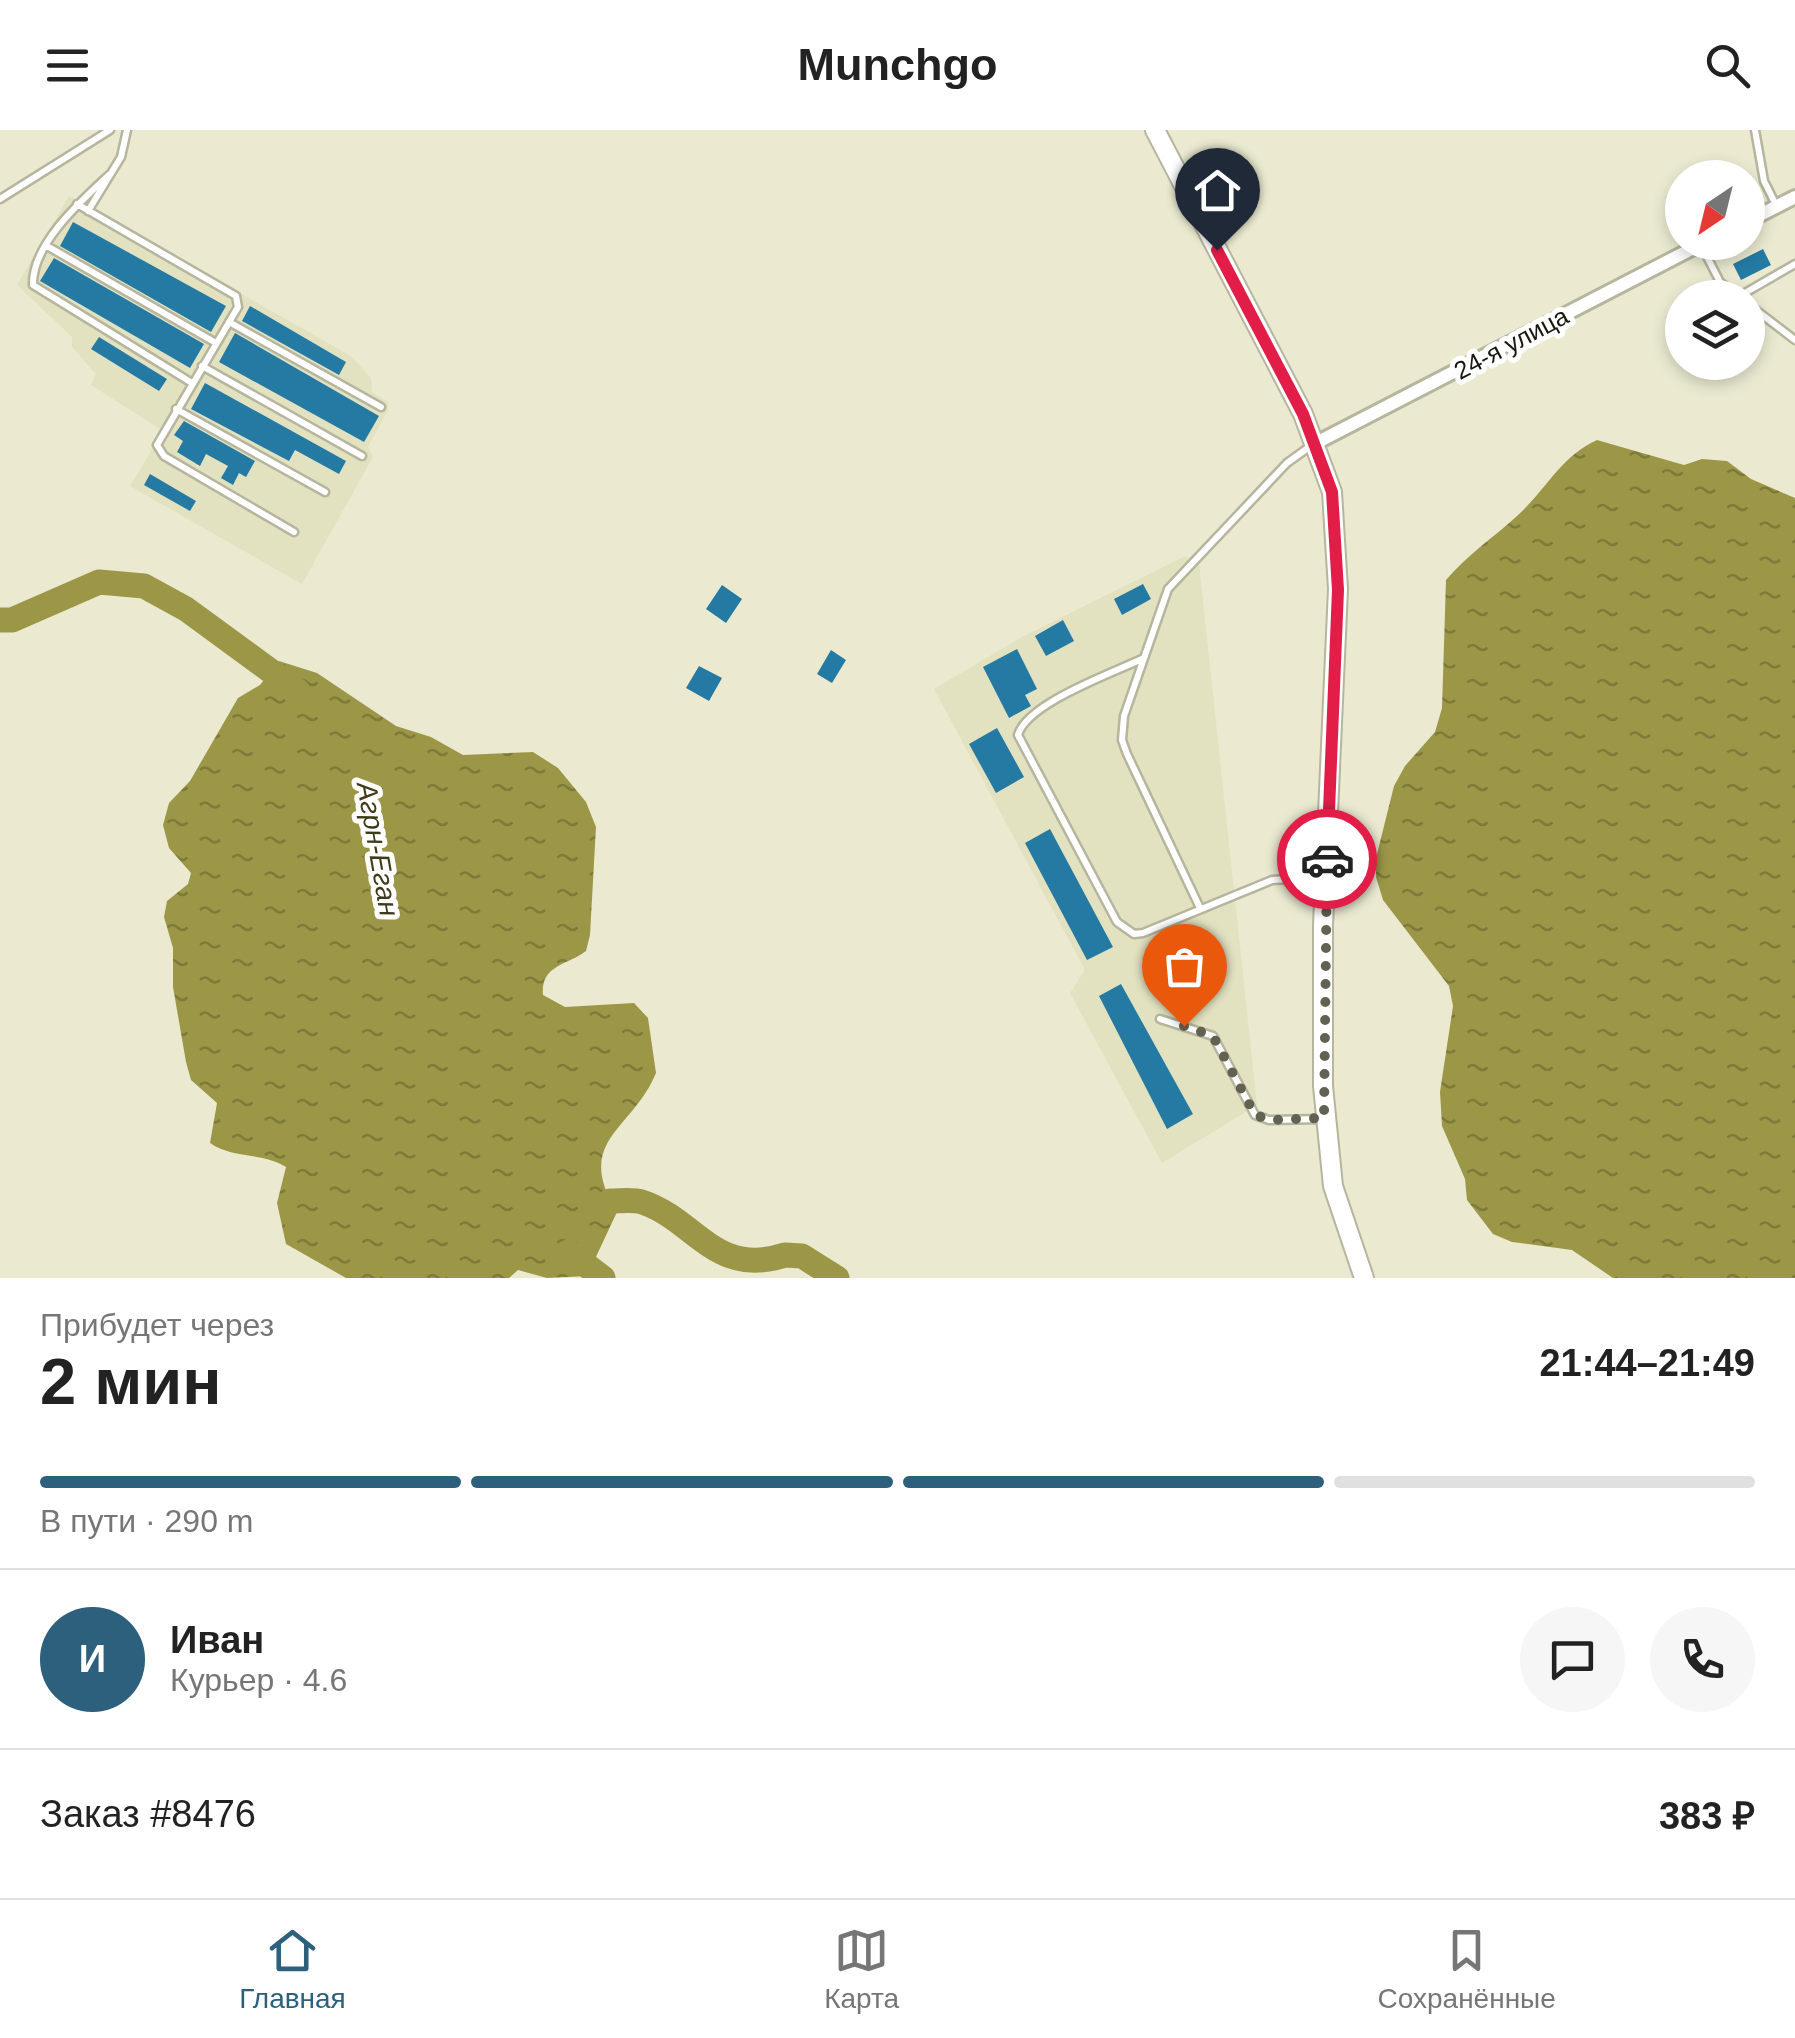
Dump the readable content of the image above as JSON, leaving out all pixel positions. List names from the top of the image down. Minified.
{"streets":{"street":["24-я улица"]},"water":["Агрн-Еган"],"north":"bottom left","page":{"header":"Munchgo","heading":["2 мин","Прибудет через","21:44–21:49"],"panel":["Иван","Курьер · 4.6","Заказ #8476","383 ₽"],"bar":"В пути · 290 m","round":"И","tabs":["Главная","Карта","Сохранённые"]}}
